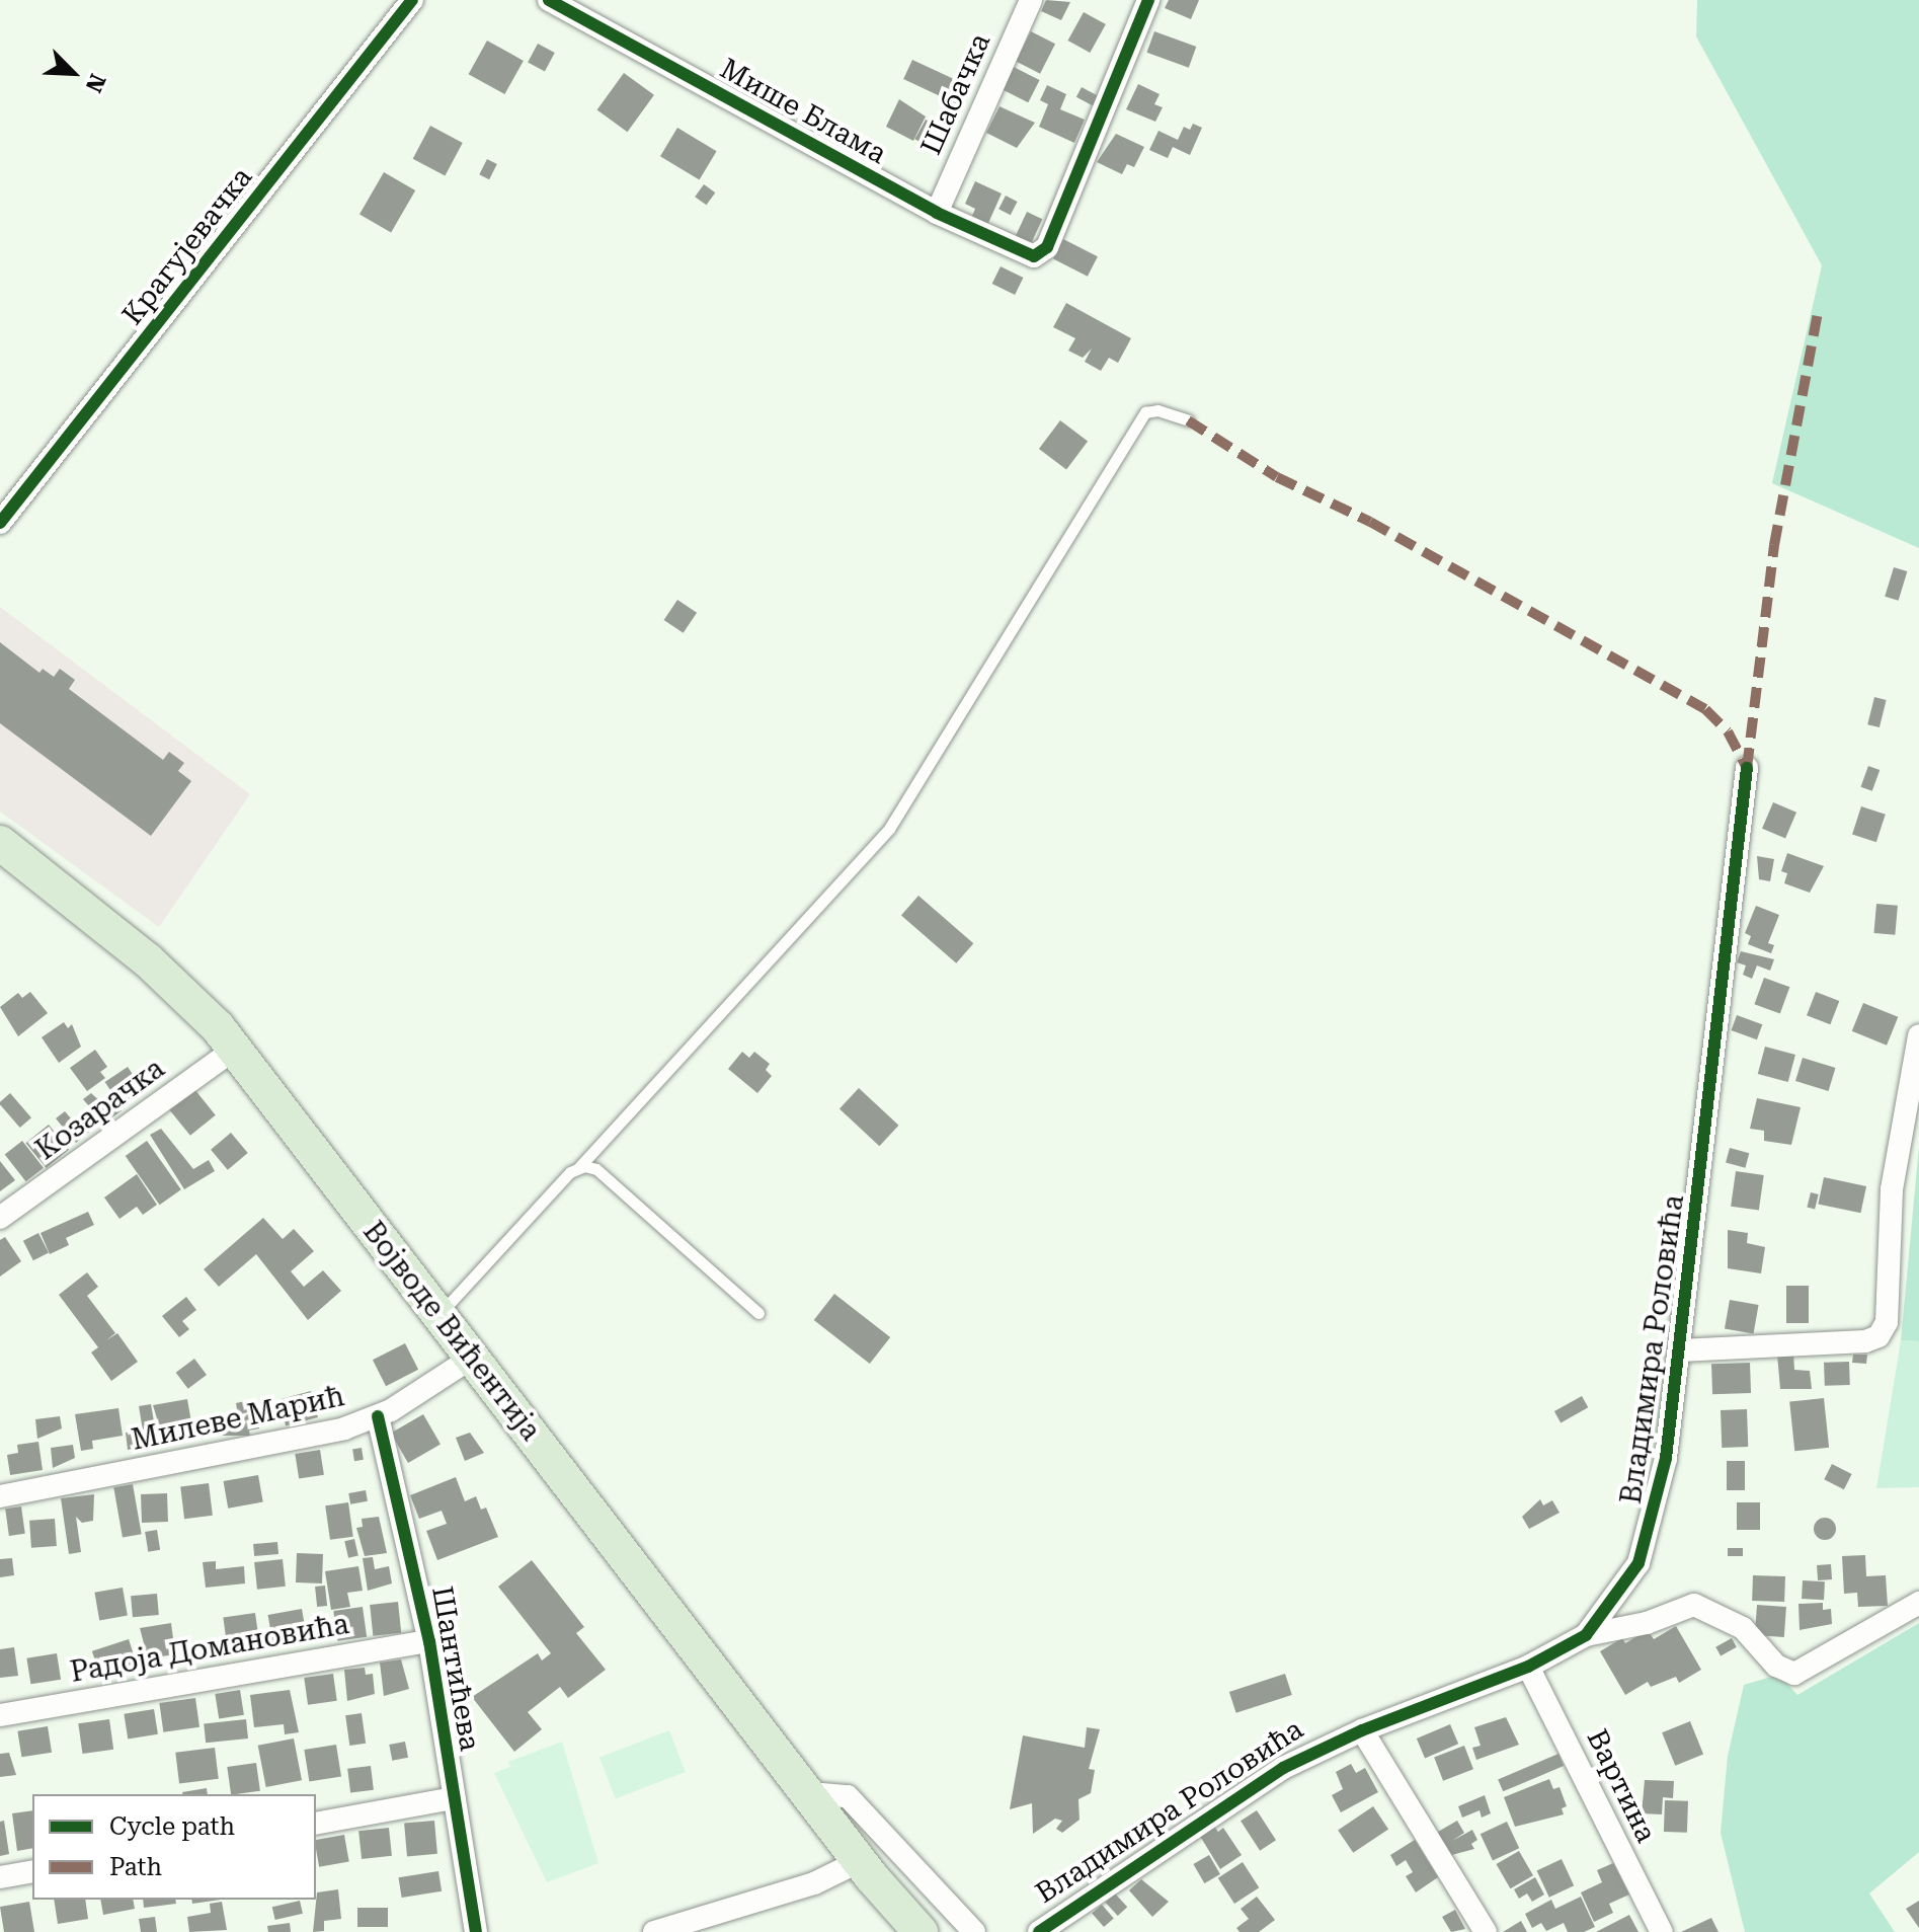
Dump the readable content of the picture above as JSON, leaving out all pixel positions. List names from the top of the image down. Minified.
{"streets":{"main road":["Војводе Вићентија"],"street":["Шабачка","Мише Блама","Крагујевачка","Козарачка","Владимира Роловића","Милеве Марић","Радоја Домановића","Шантићева","Вартина"]},"crossings":[["Шабачка","Мише Блама"],["Козарачка","Војводе Вићентија"],["Војводе Вићентија","Милеве Марић"],["Владимира Роловића","Вартина"],["Милеве Марић","Шантићева"],["Радоја Домановића","Шантићева"]],"legend":["Cycle path","Path"],"north":"bottom right"}
